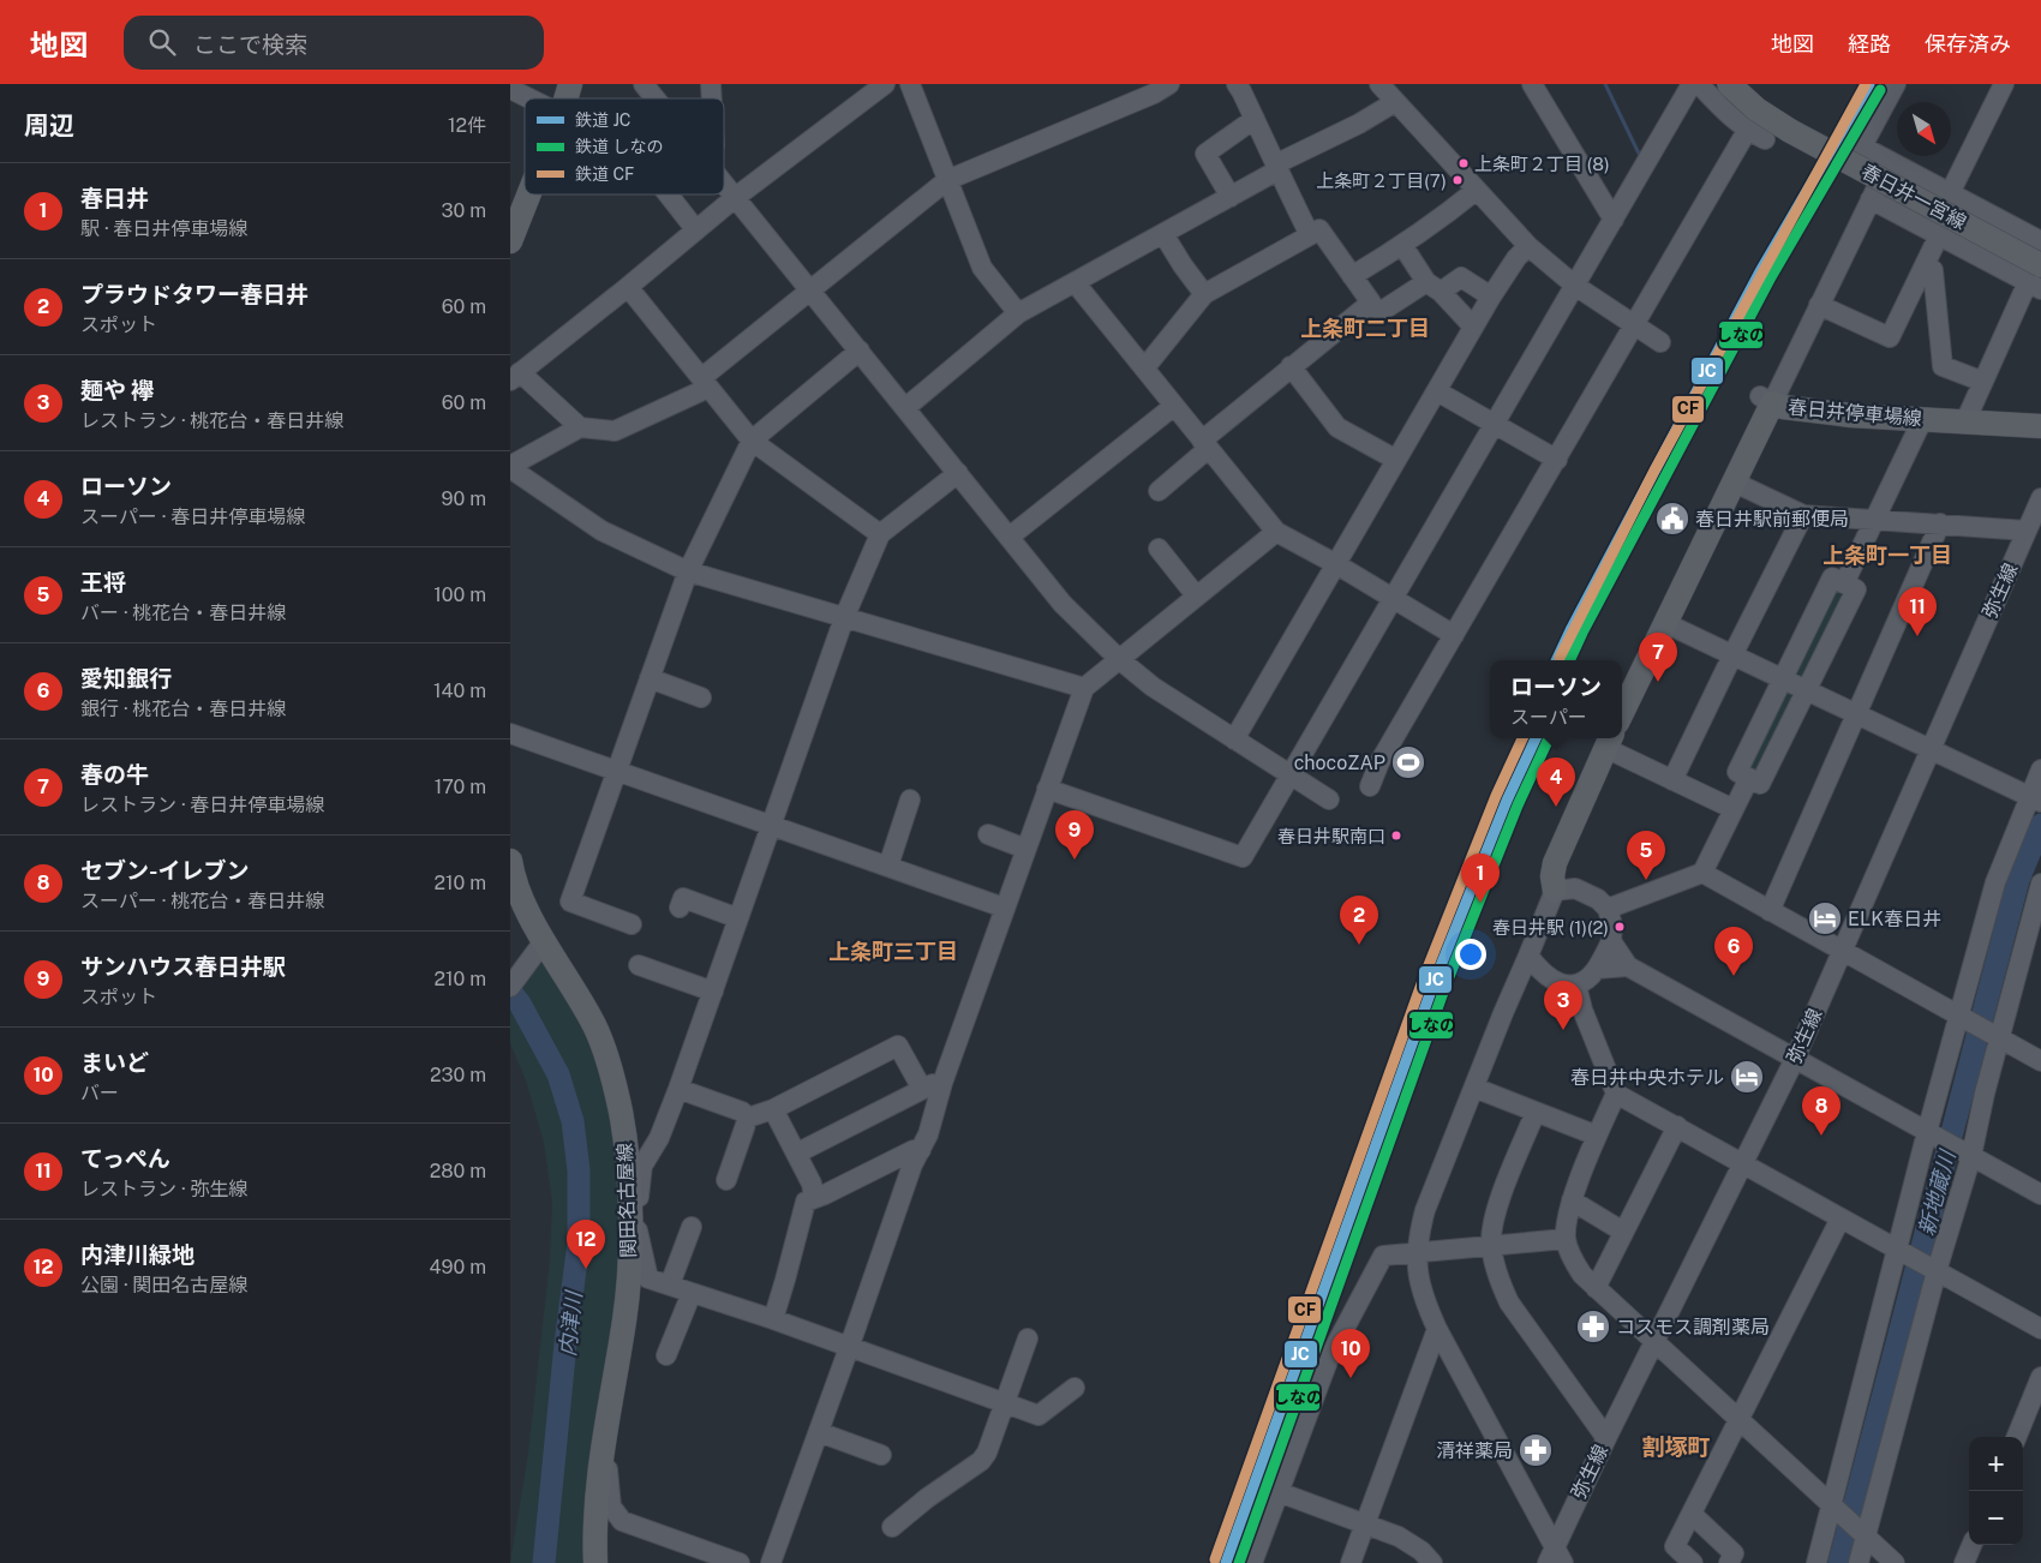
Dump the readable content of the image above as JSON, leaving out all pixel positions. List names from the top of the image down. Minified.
{"streets":{"main road":["春日井一宮線","春日井停車場線","関田名古屋線"],"street":["弥生線"]},"districts":["上条町二丁目","上条町一丁目","上条町三丁目","割塚町"],"water":["新地蔵川","内津川"],"places":{"other":["上条町２丁目 (8)","上条町２丁目(7)","春日井駅南口","春日井駅 (1)(2)"],"public building":["春日井駅前郵便局"],"sports":["chocoZAP"],"hotel":["ELK春日井","春日井中央ホテル"],"pharmacy":["コスモス調剤薬局","清祥薬局"]},"lines":["rail line JC","rail line CF","rail line しなの"],"legend":["鉄道 JC","鉄道 しなの","鉄道 CF"],"north":"bottom right","page":{"header":"地図","search":"ここで検索","nav":["地図","経路","保存済み"],"heading":["周辺","12件"],"list":[{"mark":"1","name":"春日井","note":"駅 · 春日井停車場線","value":"30 m"},{"mark":"2","name":"プラウドタワー春日井","note":"スポット","value":"60 m"},{"mark":"3","name":"麺や 襷","note":"レストラン · 桃花台・春日井線","value":"60 m"},{"mark":"4","name":"ローソン","note":"スーパー · 春日井停車場線","value":"90 m"},{"mark":"5","name":"王将","note":"バー · 桃花台・春日井線","value":"100 m"},{"mark":"6","name":"愛知銀行","note":"銀行 · 桃花台・春日井線","value":"140 m"},{"mark":"7","name":"春の牛","note":"レストラン · 春日井停車場線","value":"170 m"},{"mark":"8","name":"セブン-イレブン","note":"スーパー · 桃花台・春日井線","value":"210 m"},{"mark":"9","name":"サンハウス春日井駅","note":"スポット","value":"210 m"},{"mark":"10","name":"まいど","note":"バー","value":"230 m"},{"mark":"11","name":"てっぺん","note":"レストラン · 弥生線","value":"280 m"},{"mark":"12","name":"内津川緑地","note":"公園 · 関田名古屋線","value":"490 m"}],"pins":["11","7","4","9","5","1","2","6","3","8","12","10"],"popup":["ローソン","スーパー"],"map_buttons":["+","−"]}}
